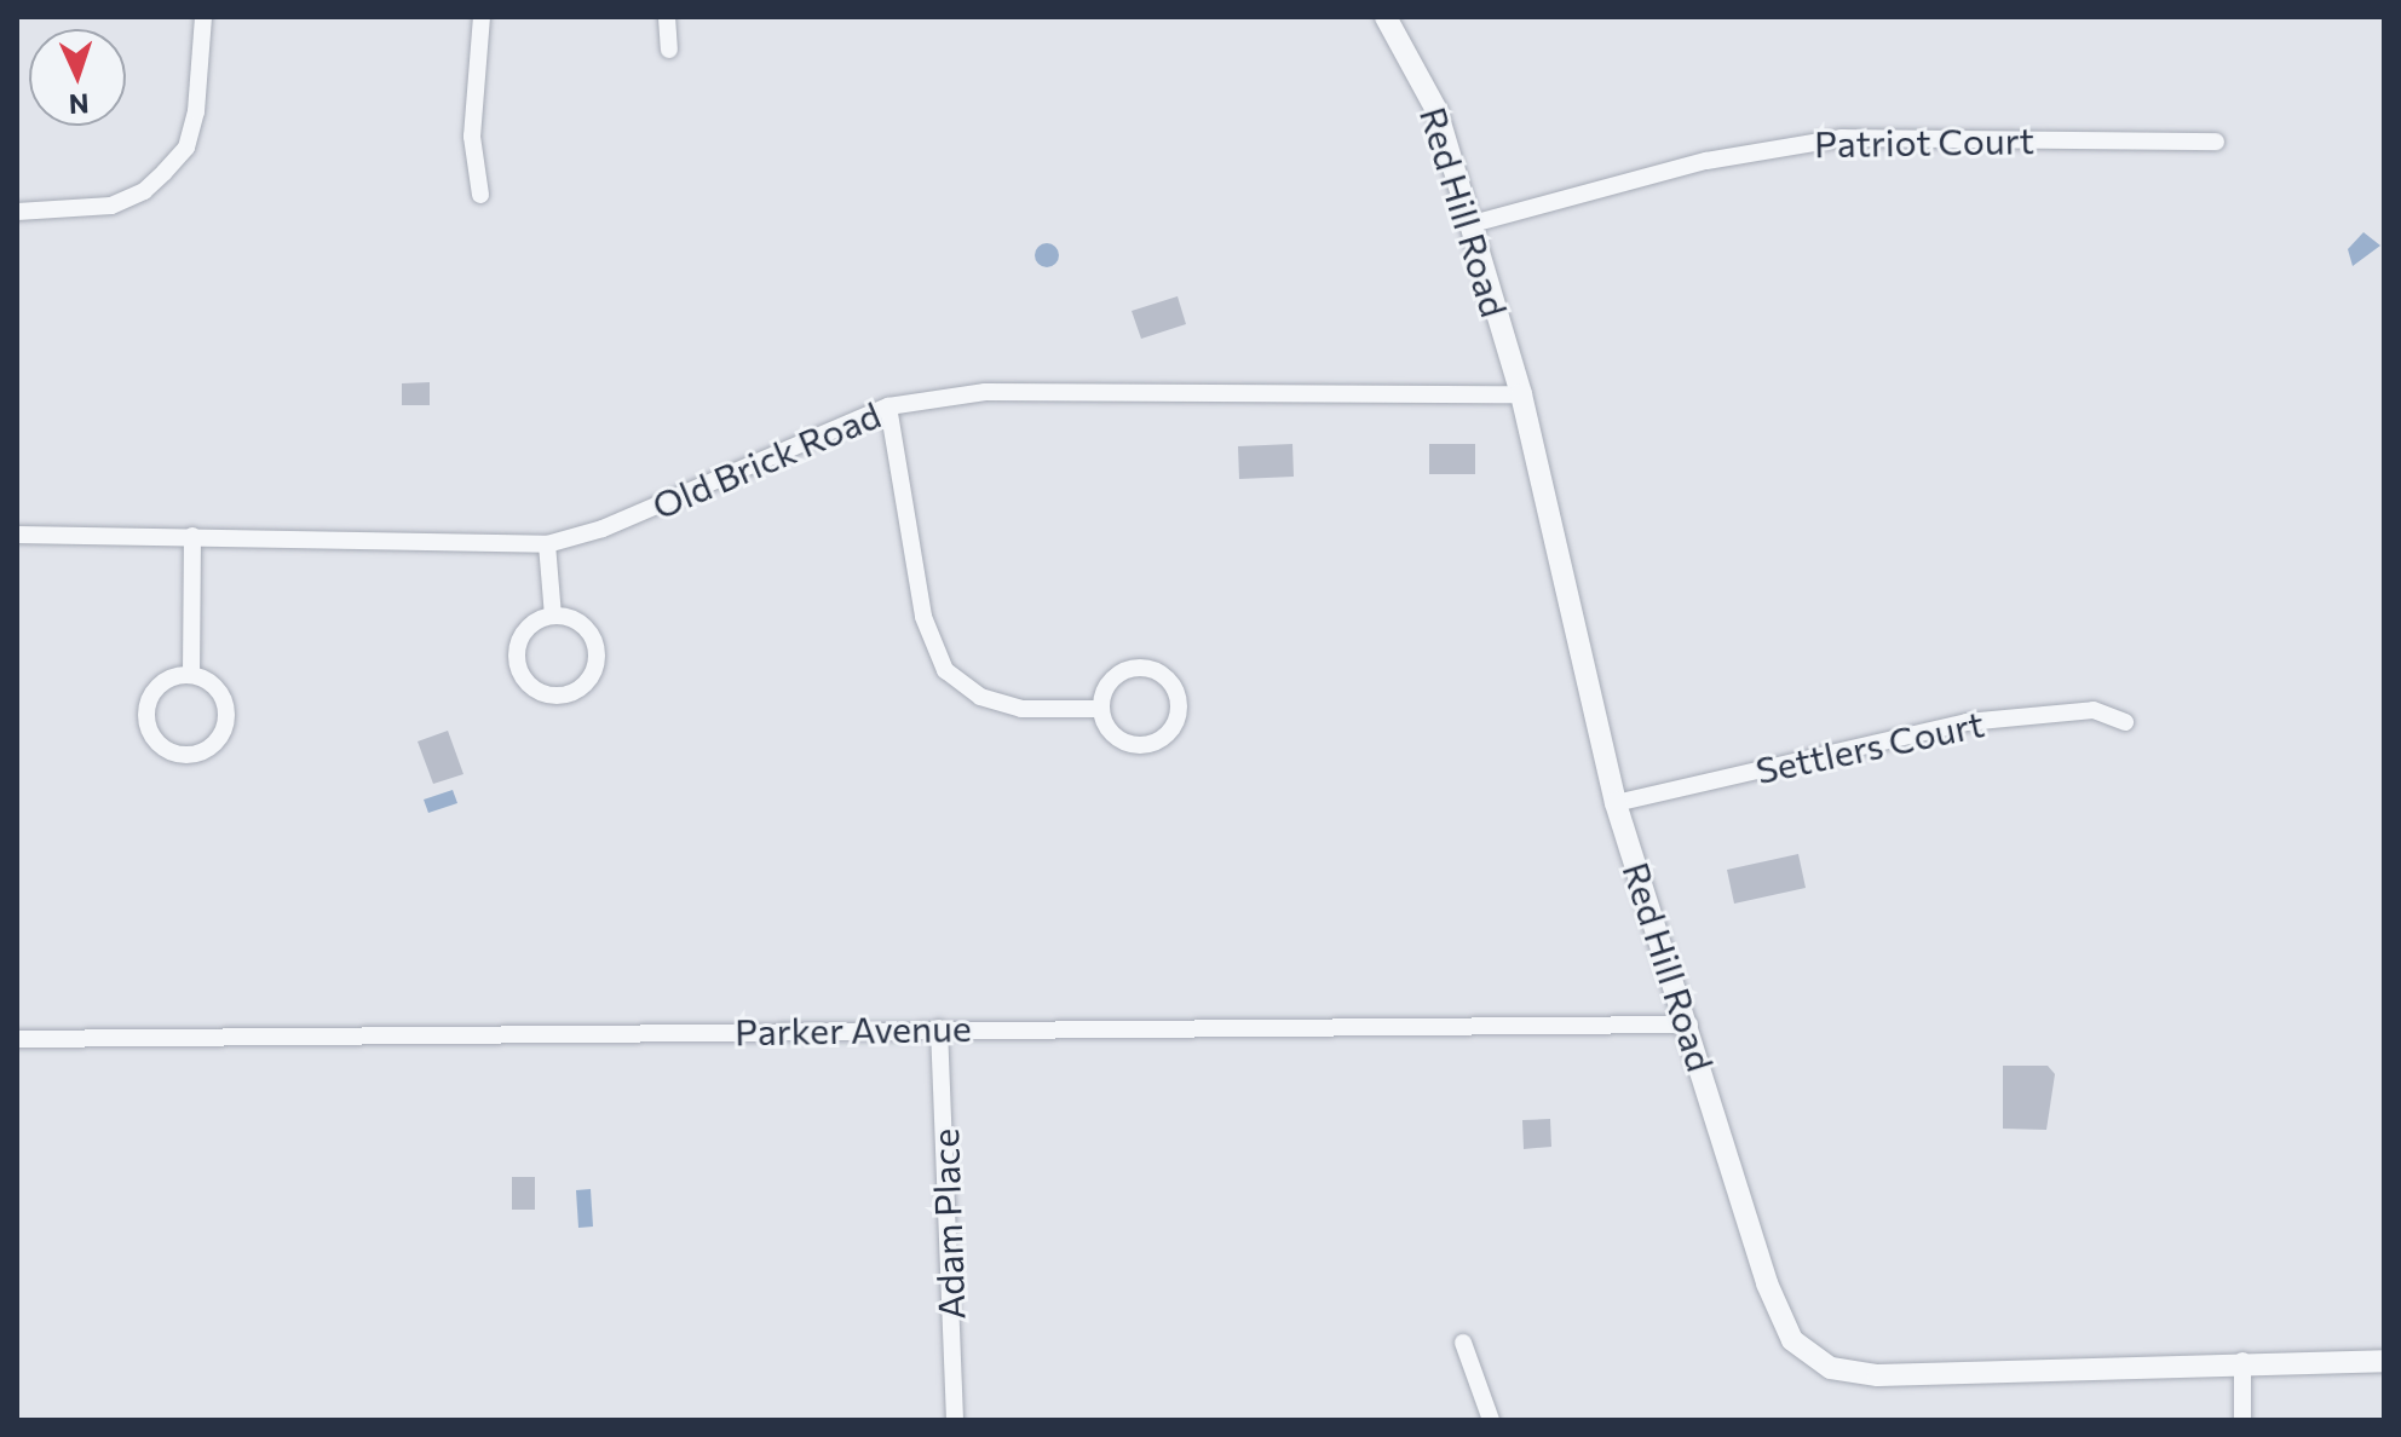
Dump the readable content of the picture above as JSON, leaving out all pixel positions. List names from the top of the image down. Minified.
{"streets":{"street":["Patriot Court","Red Hill Road","Old Brick Road","Settlers Court","Parker Avenue","Adam Place"]},"crossings":[["Patriot Court","Red Hill Road"],["Red Hill Road","Old Brick Road"],["Red Hill Road","Settlers Court"],["Red Hill Road","Parker Avenue"],["Parker Avenue","Adam Place"]],"north":"bottom"}
